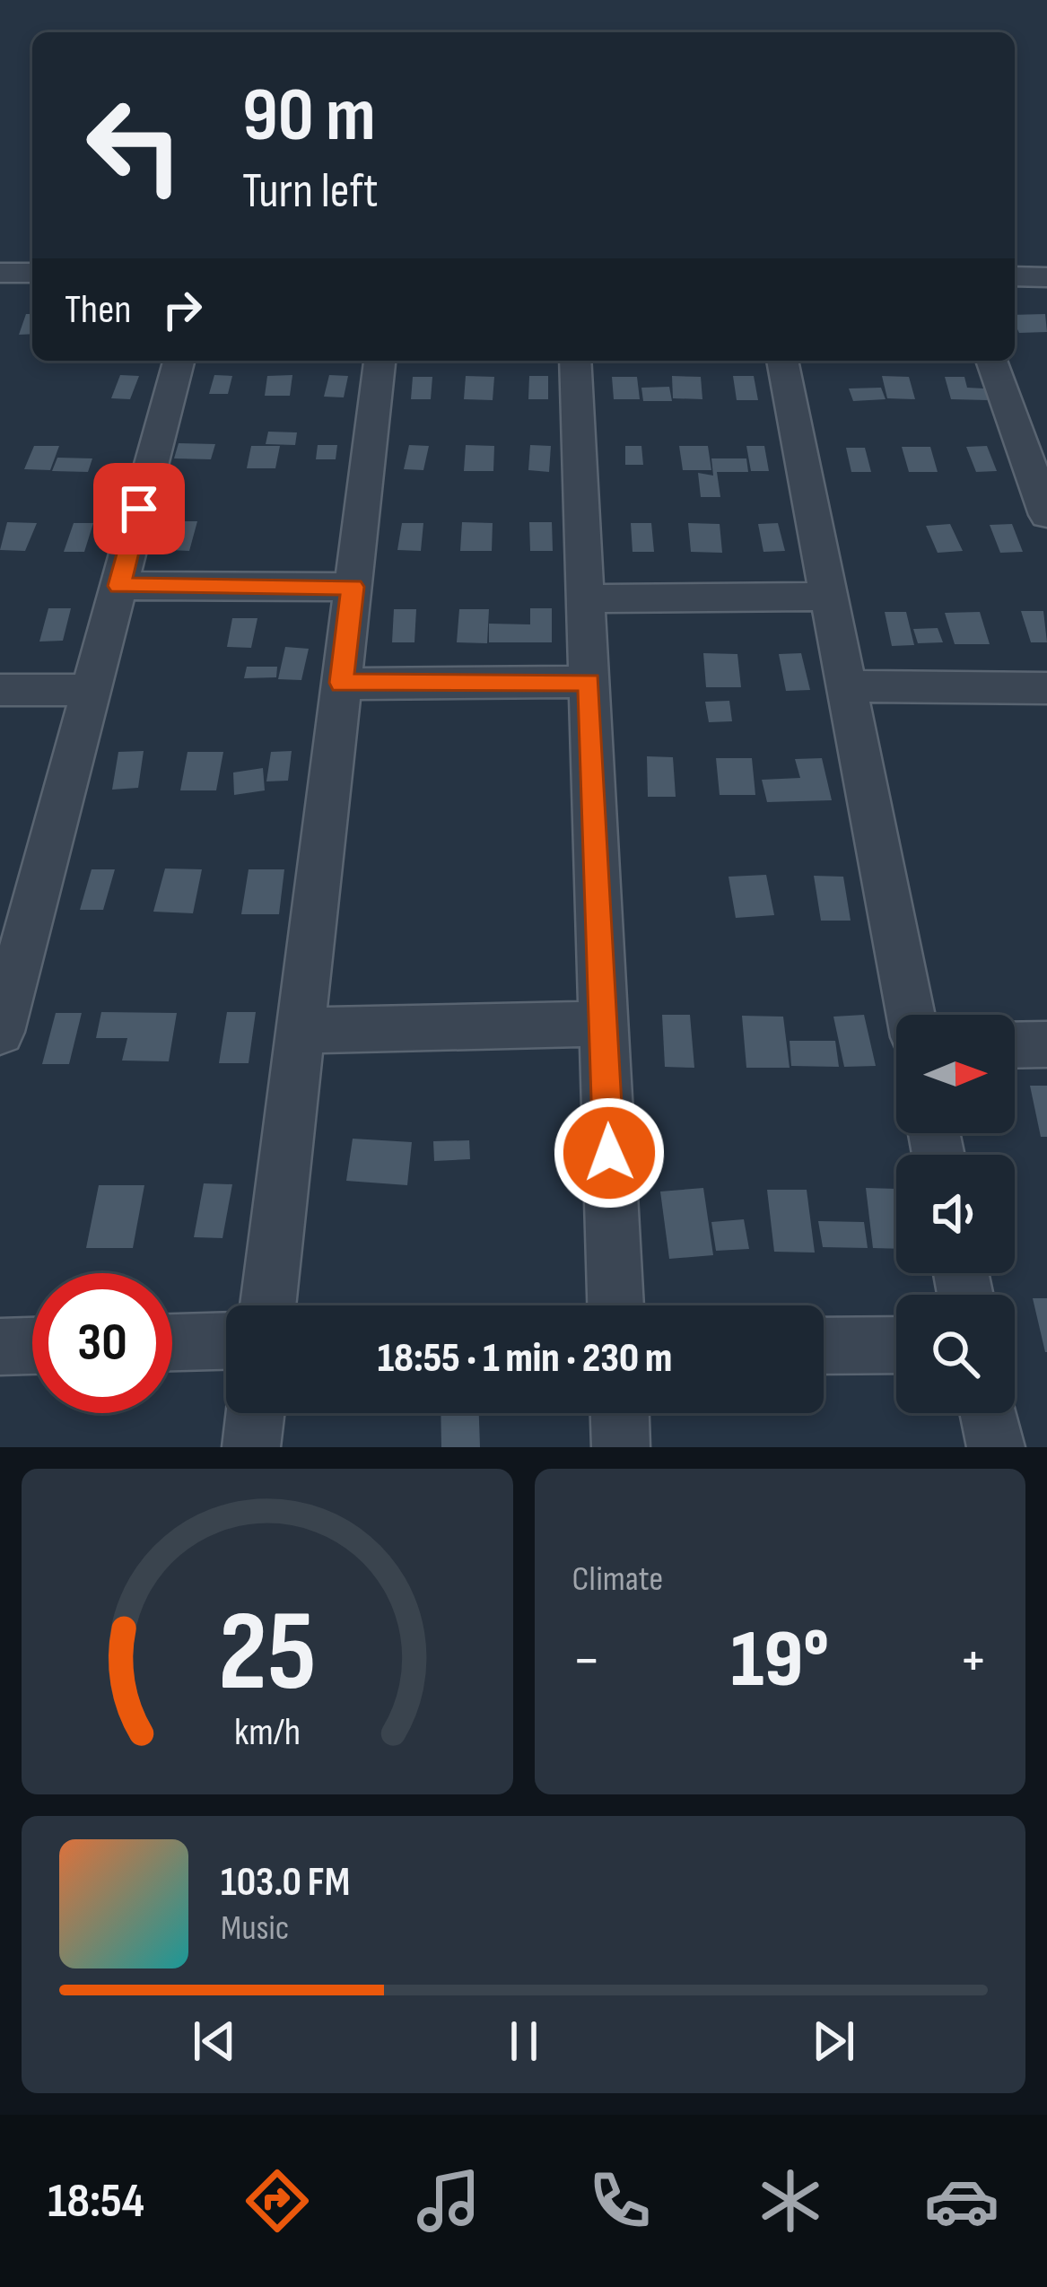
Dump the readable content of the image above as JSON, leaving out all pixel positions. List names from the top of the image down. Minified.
{"north":"right","page":{"turn":["90 m","Turn left"],"then":"Then","limit":"30","trip":"18:55 · 1 min · 230 m","tile":"Climate","heat":["−","19°","+"],"song":["103.0 FM","Music"],"tabs":"18:54","gauge":["25","km/h"]}}
